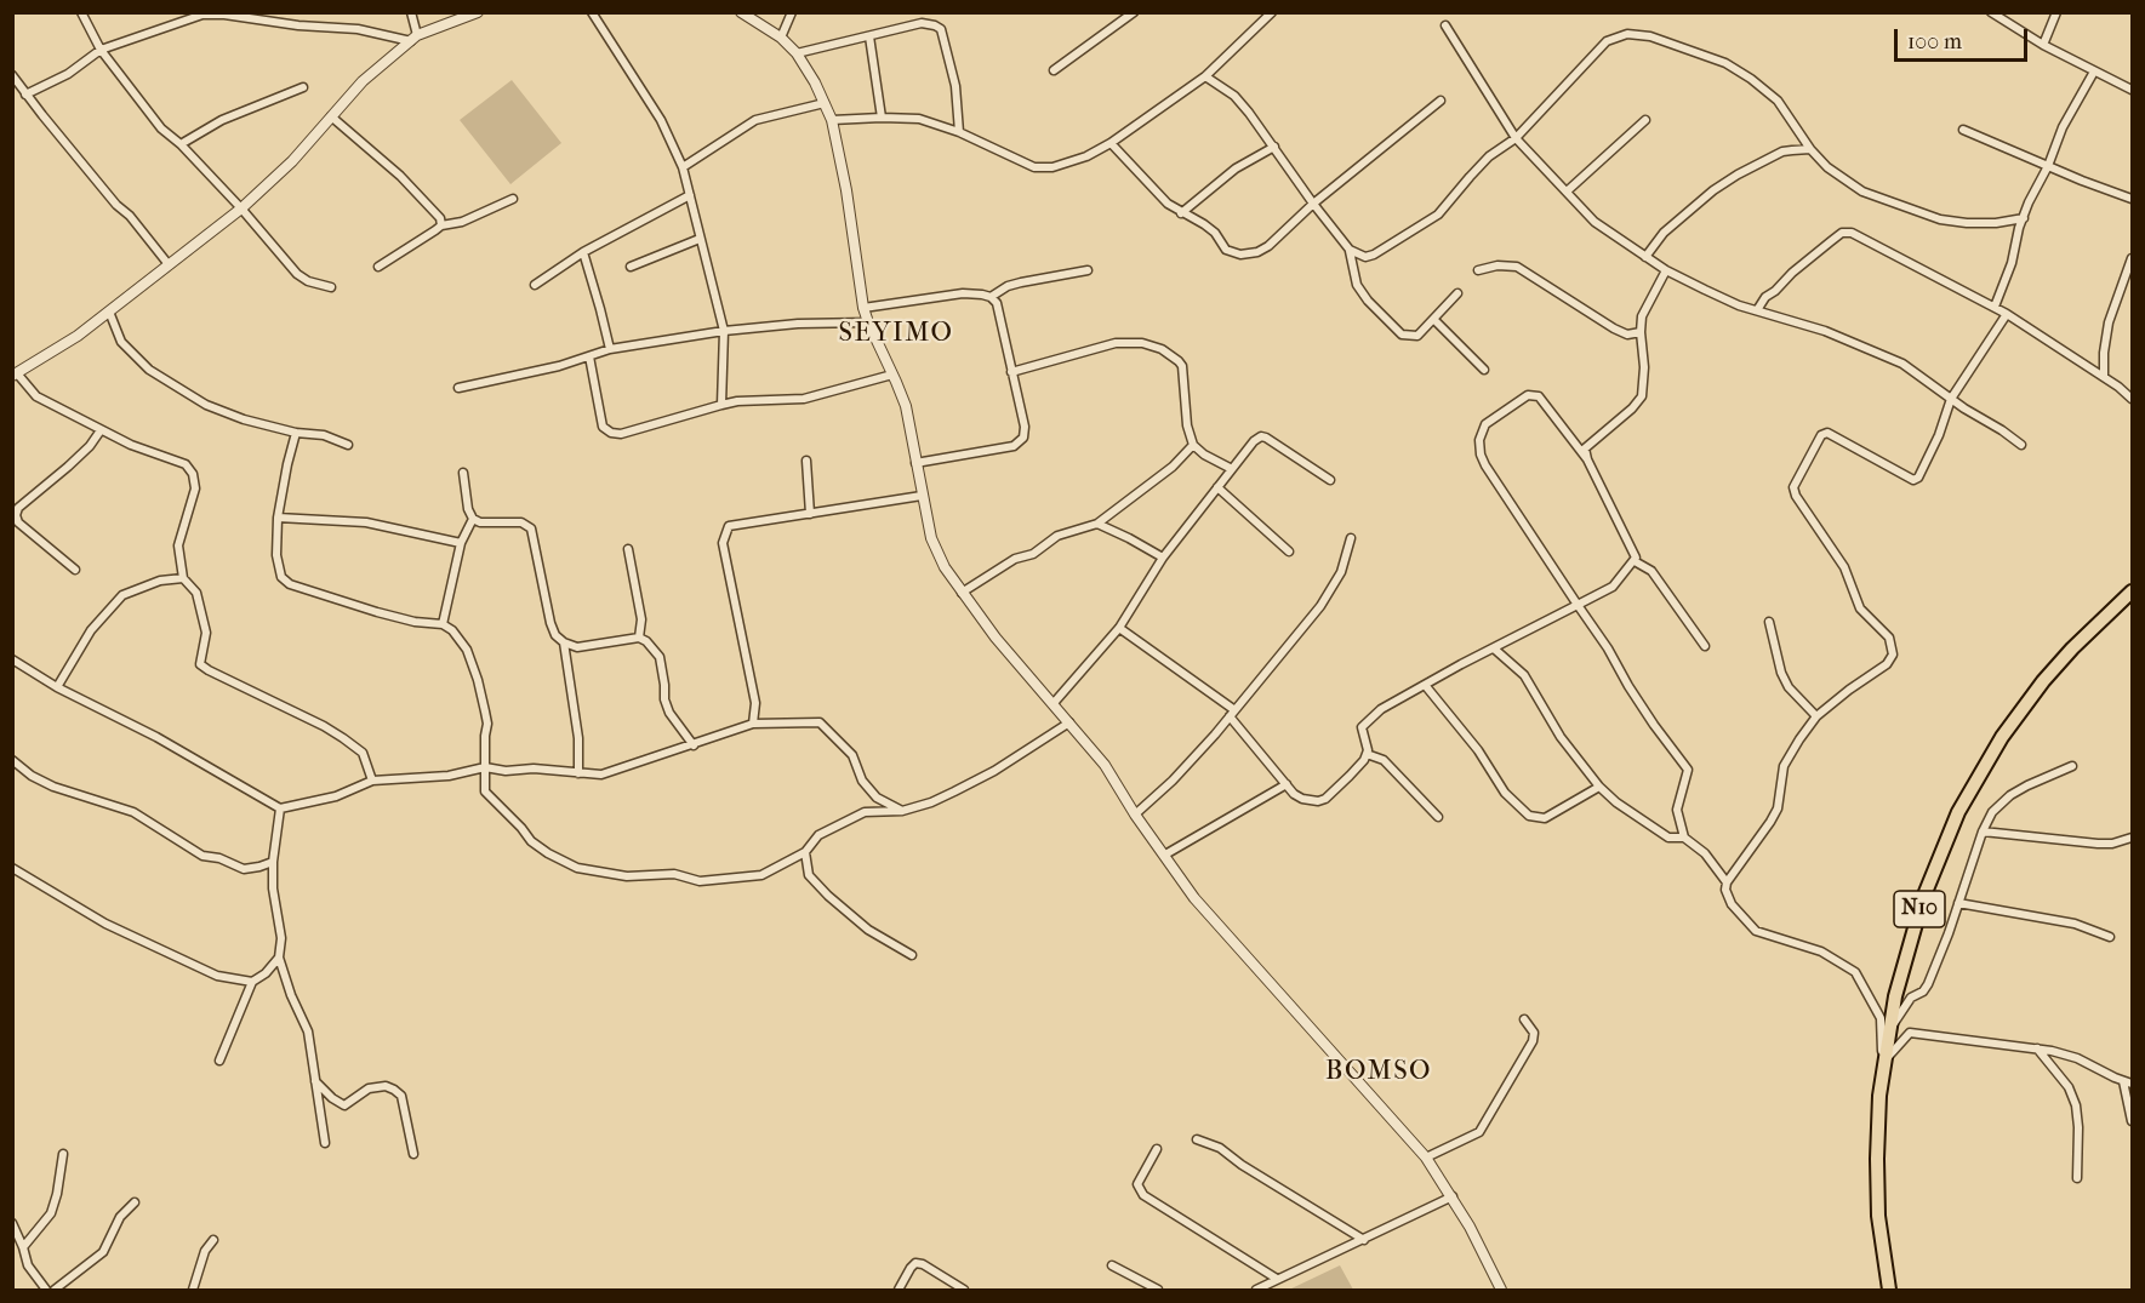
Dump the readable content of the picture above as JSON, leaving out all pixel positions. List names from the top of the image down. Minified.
{"streets":{"highway":["N10"]},"districts":["SEYIMO","BOMSO"],"scale_bar":"100 m"}
